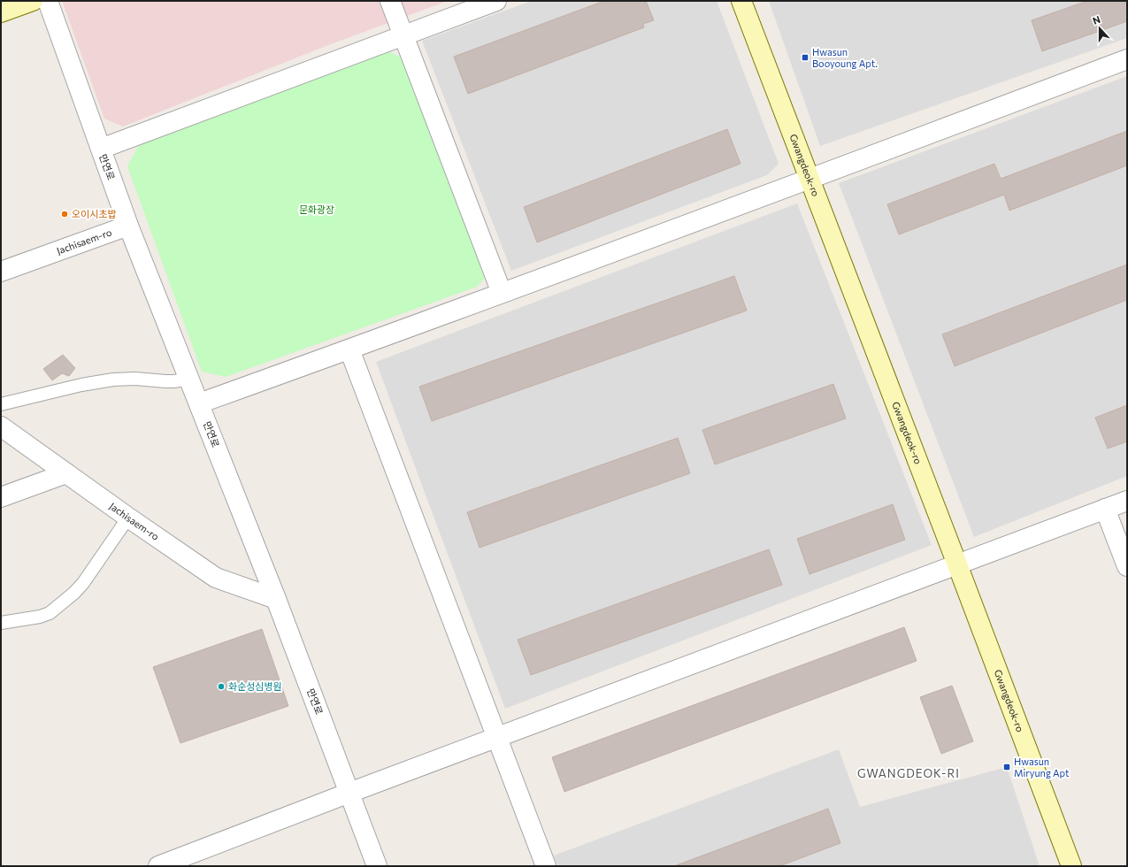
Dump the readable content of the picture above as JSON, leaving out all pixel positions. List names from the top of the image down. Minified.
{"streets":{"street":["Gwangdeok-ro","만연로","Jachisaem-ro"]},"crossings":[["만연로","Jachisaem-ro"]],"districts":["GWANGDEOK-RI"],"parks":["문화광장"],"places":{"transit":["Hwasun Booyoung Apt.","Hwasun Miryung Apt"],"other":["오이시초밥","화순성심병원"]},"north":"top"}
